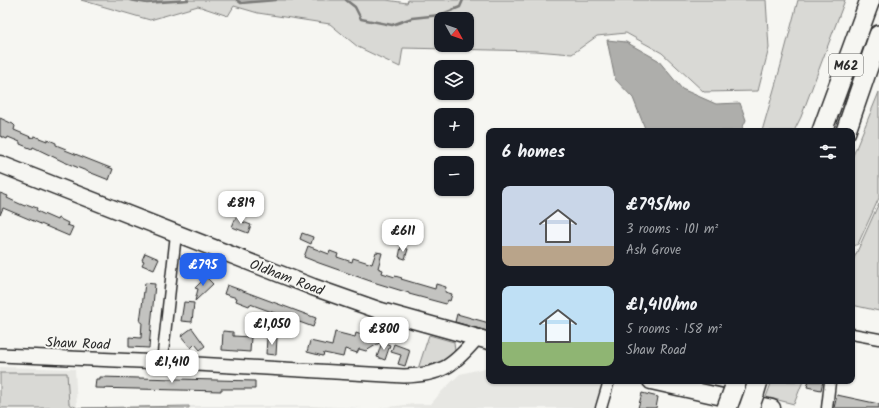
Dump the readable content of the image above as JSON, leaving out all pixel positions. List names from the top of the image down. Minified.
{"streets":{"highway":["M62"],"main road":["Oldham Road"],"street":["Shaw Road"]},"crossings":[["Oldham Road","Shaw Road"]],"north":"bottom right","page":{"map_buttons":["+","−"],"heading":"6 homes","list":[{"name":"£795/mo","note":"3 rooms · 101 m² · Ash Grove"},{"name":"£1,410/mo","note":"5 rooms · 158 m² · Shaw Road"}],"price":["£819","£611","£795","£1,050","£800","£1,410"]}}
